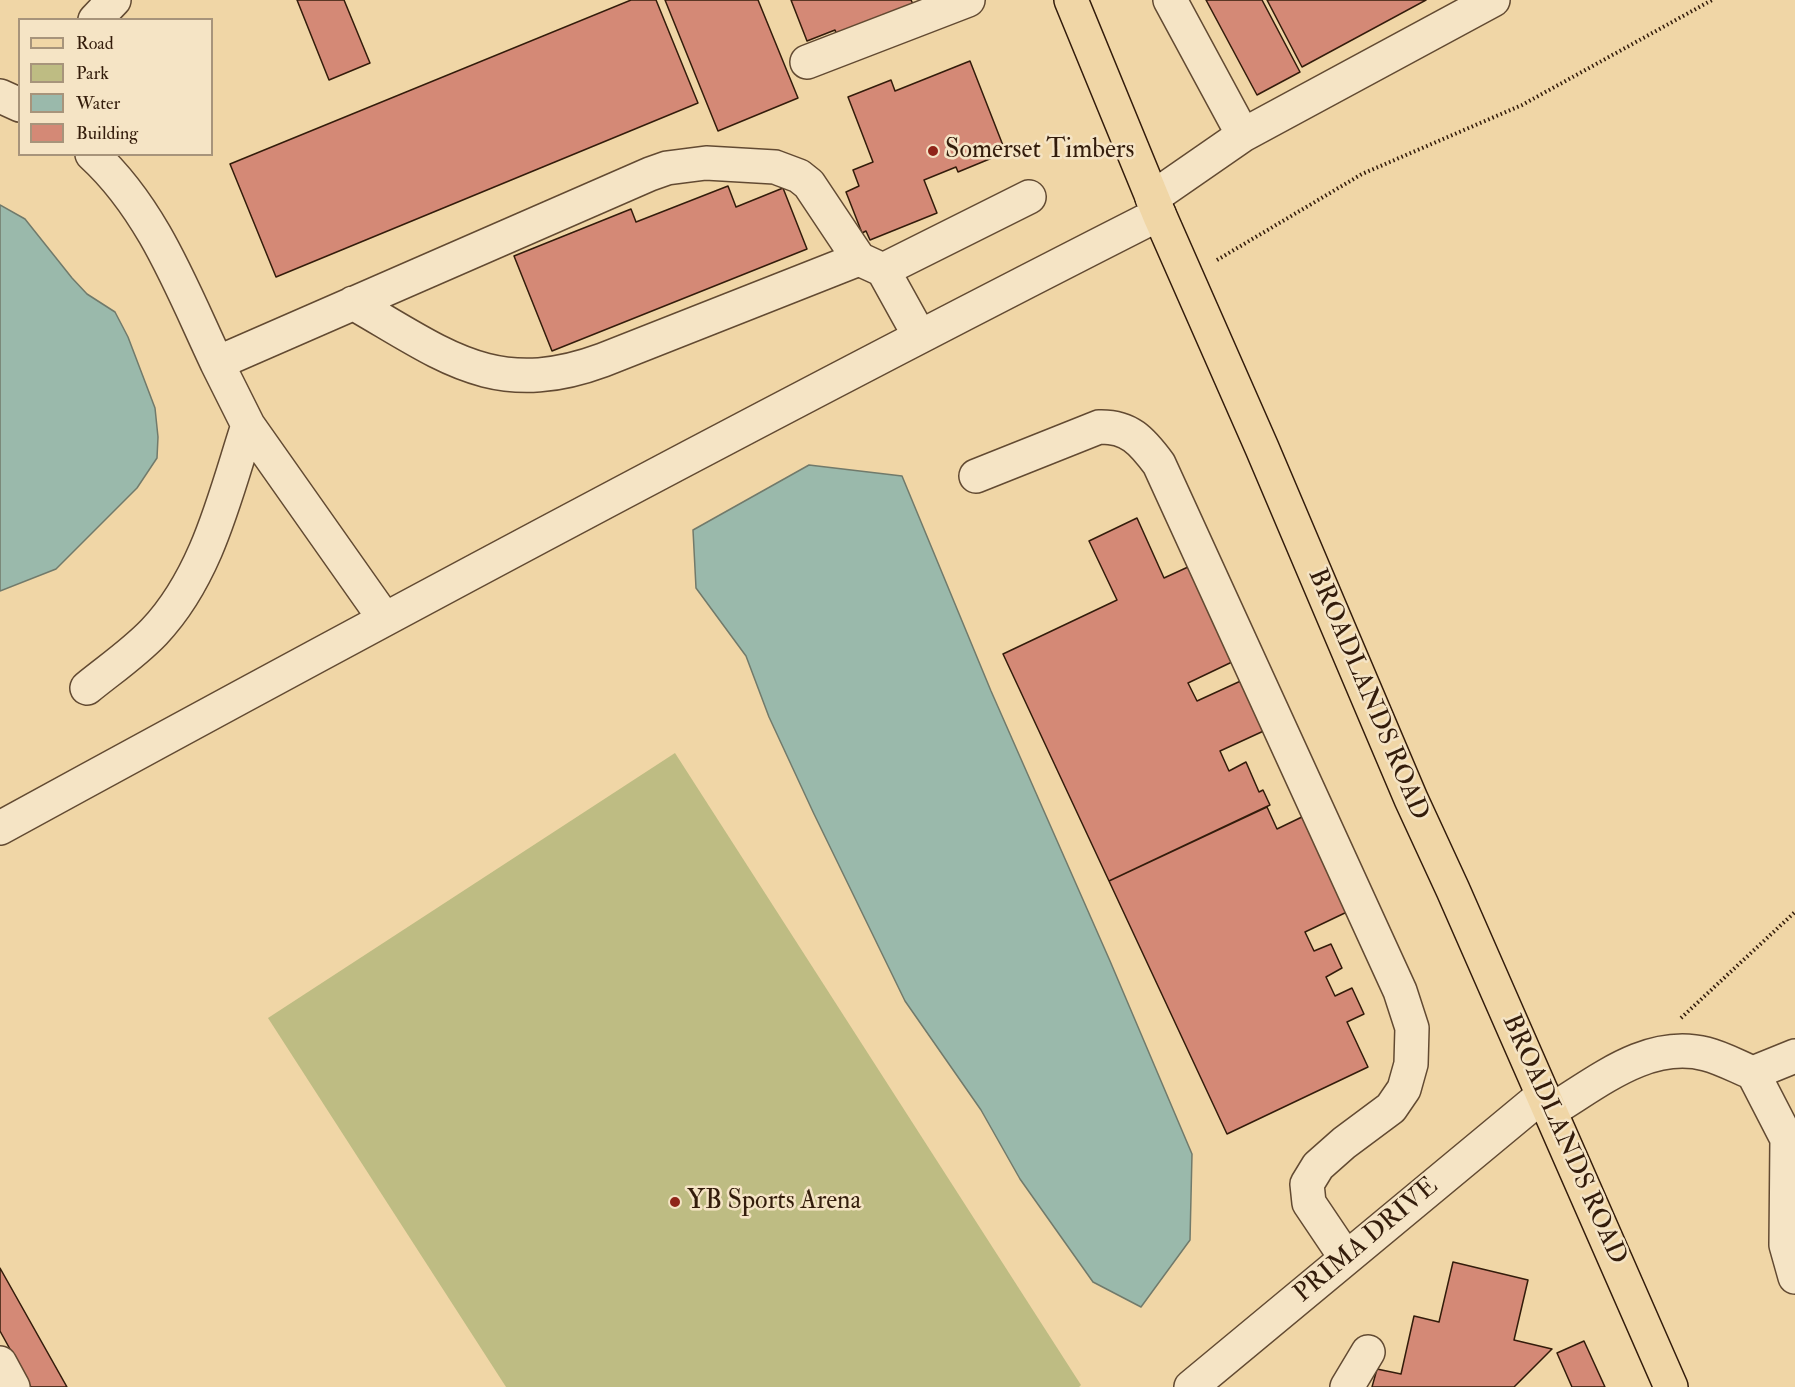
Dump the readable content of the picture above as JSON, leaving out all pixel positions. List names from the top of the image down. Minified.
{"streets":{"main road":["BROADLANDS ROAD"],"street":["PRIMA DRIVE"]},"crossings":[["BROADLANDS ROAD","PRIMA DRIVE"]],"places":["Somerset Timbers","YB Sports Arena"],"legend":["Road","Park","Water","Building"]}
